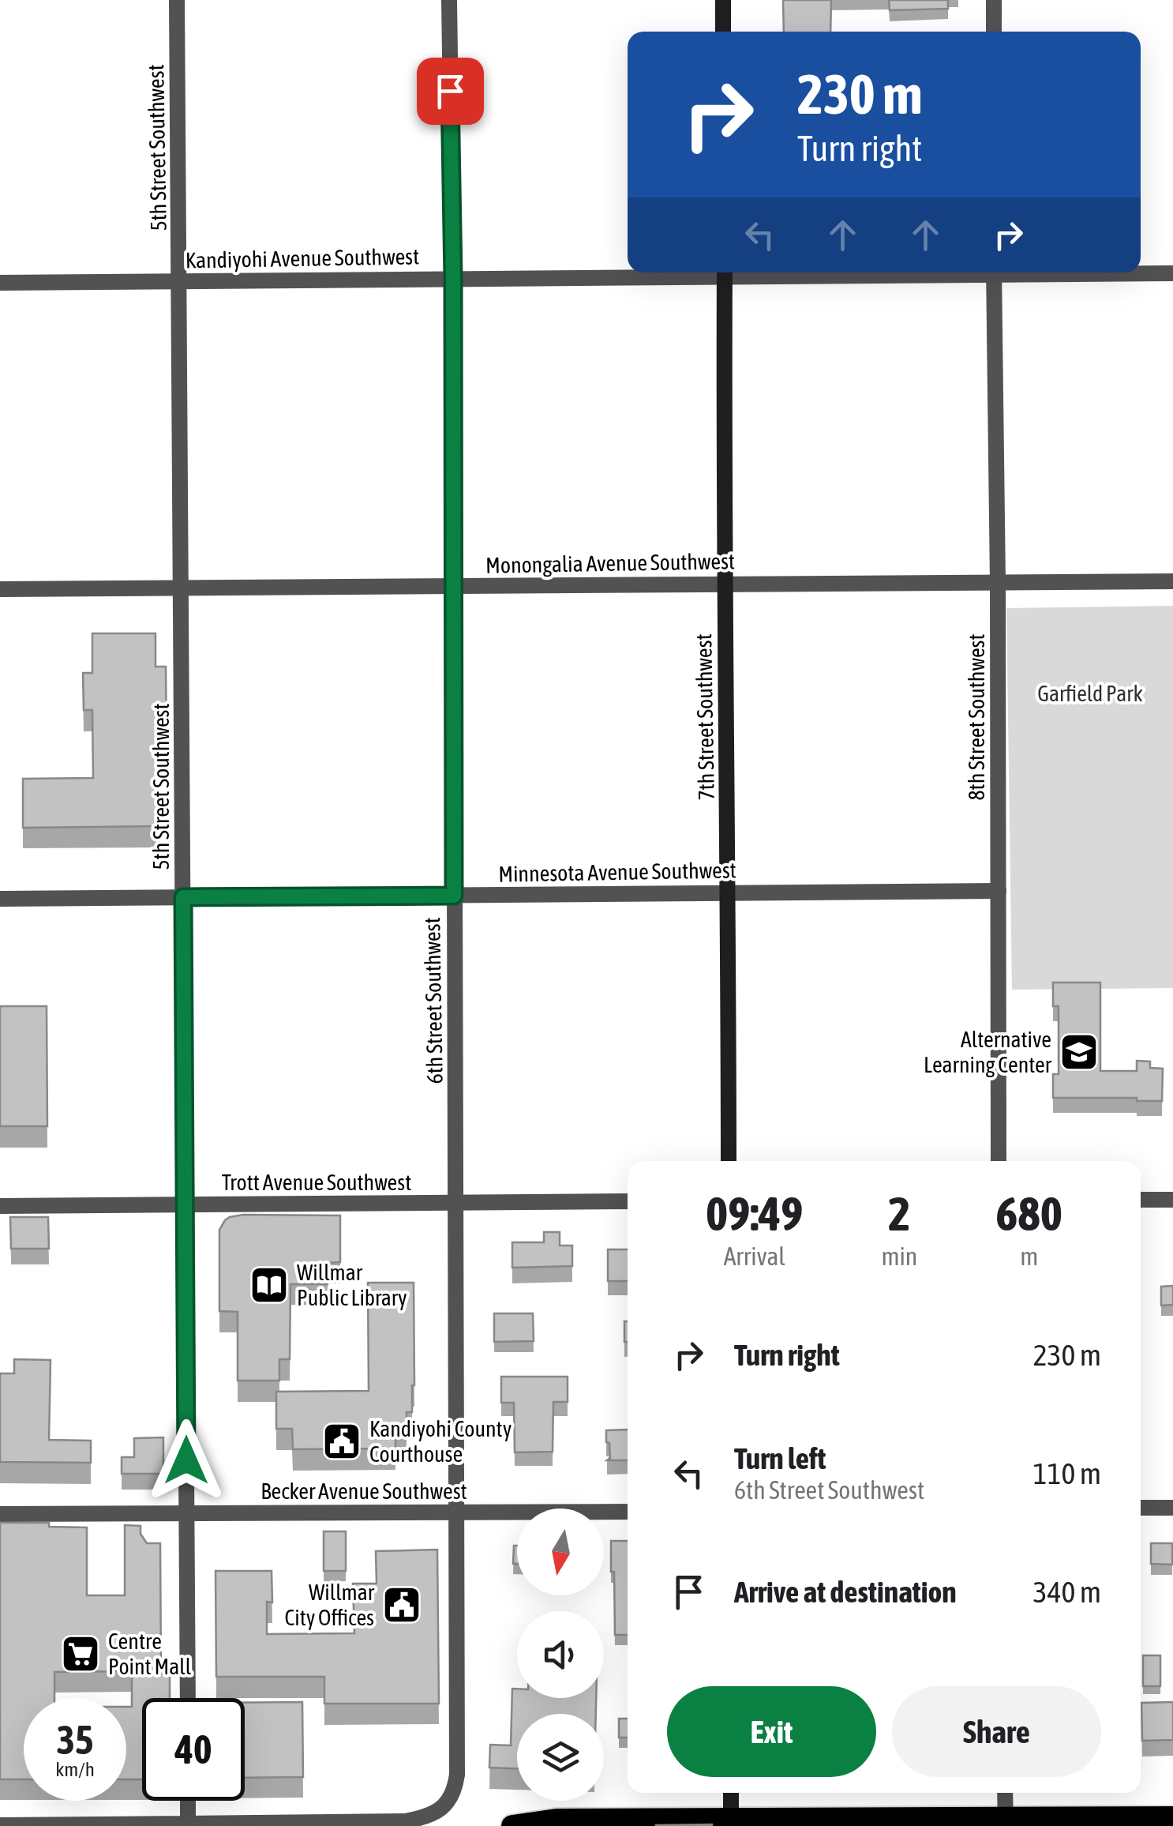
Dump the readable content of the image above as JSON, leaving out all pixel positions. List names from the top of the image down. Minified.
{"streets":{"main road":["7th Street Southwest"],"street":["5th Street Southwest","Kandiyohi Avenue Southwest","Monongalia Avenue Southwest","8th Street Southwest","Minnesota Avenue Southwest","6th Street Southwest","Trott Avenue Southwest","Becker Avenue Southwest"]},"crossings":[["5th Street Southwest","Kandiyohi Avenue Southwest"],["5th Street Southwest","Monongalia Avenue Southwest"],["5th Street Southwest","Minnesota Avenue Southwest"],["5th Street Southwest","Trott Avenue Southwest"],["5th Street Southwest","Becker Avenue Southwest"],["Kandiyohi Avenue Southwest","6th Street Southwest"],["Monongalia Avenue Southwest","7th Street Southwest"],["Monongalia Avenue Southwest","8th Street Southwest"],["Monongalia Avenue Southwest","6th Street Southwest"],["7th Street Southwest","Minnesota Avenue Southwest"],["8th Street Southwest","Minnesota Avenue Southwest"],["Minnesota Avenue Southwest","6th Street Southwest"],["6th Street Southwest","Trott Avenue Southwest"],["6th Street Southwest","Becker Avenue Southwest"]],"parks":["Garfield Park"],"places":{"school or university":["Alternative Learning Center"],"library":["Willmar Public Library"],"public building":["Kandiyohi County Courthouse","Willmar City Offices"],"supermarket":["Centre Point Mall"]},"north":"bottom","page":{"turn":["230 m","Turn right"],"eta":["09:49","Arrival","2","min","680","m"],"list":[{"name":"Turn right","value":"230 m"},{"name":"Turn left","note":"6th Street Southwest","value":"110 m"},{"name":"Arrive at destination","value":"340 m"}],"buttons":["Exit","Share"],"speed":"35 km/h","limit":"40"}}
